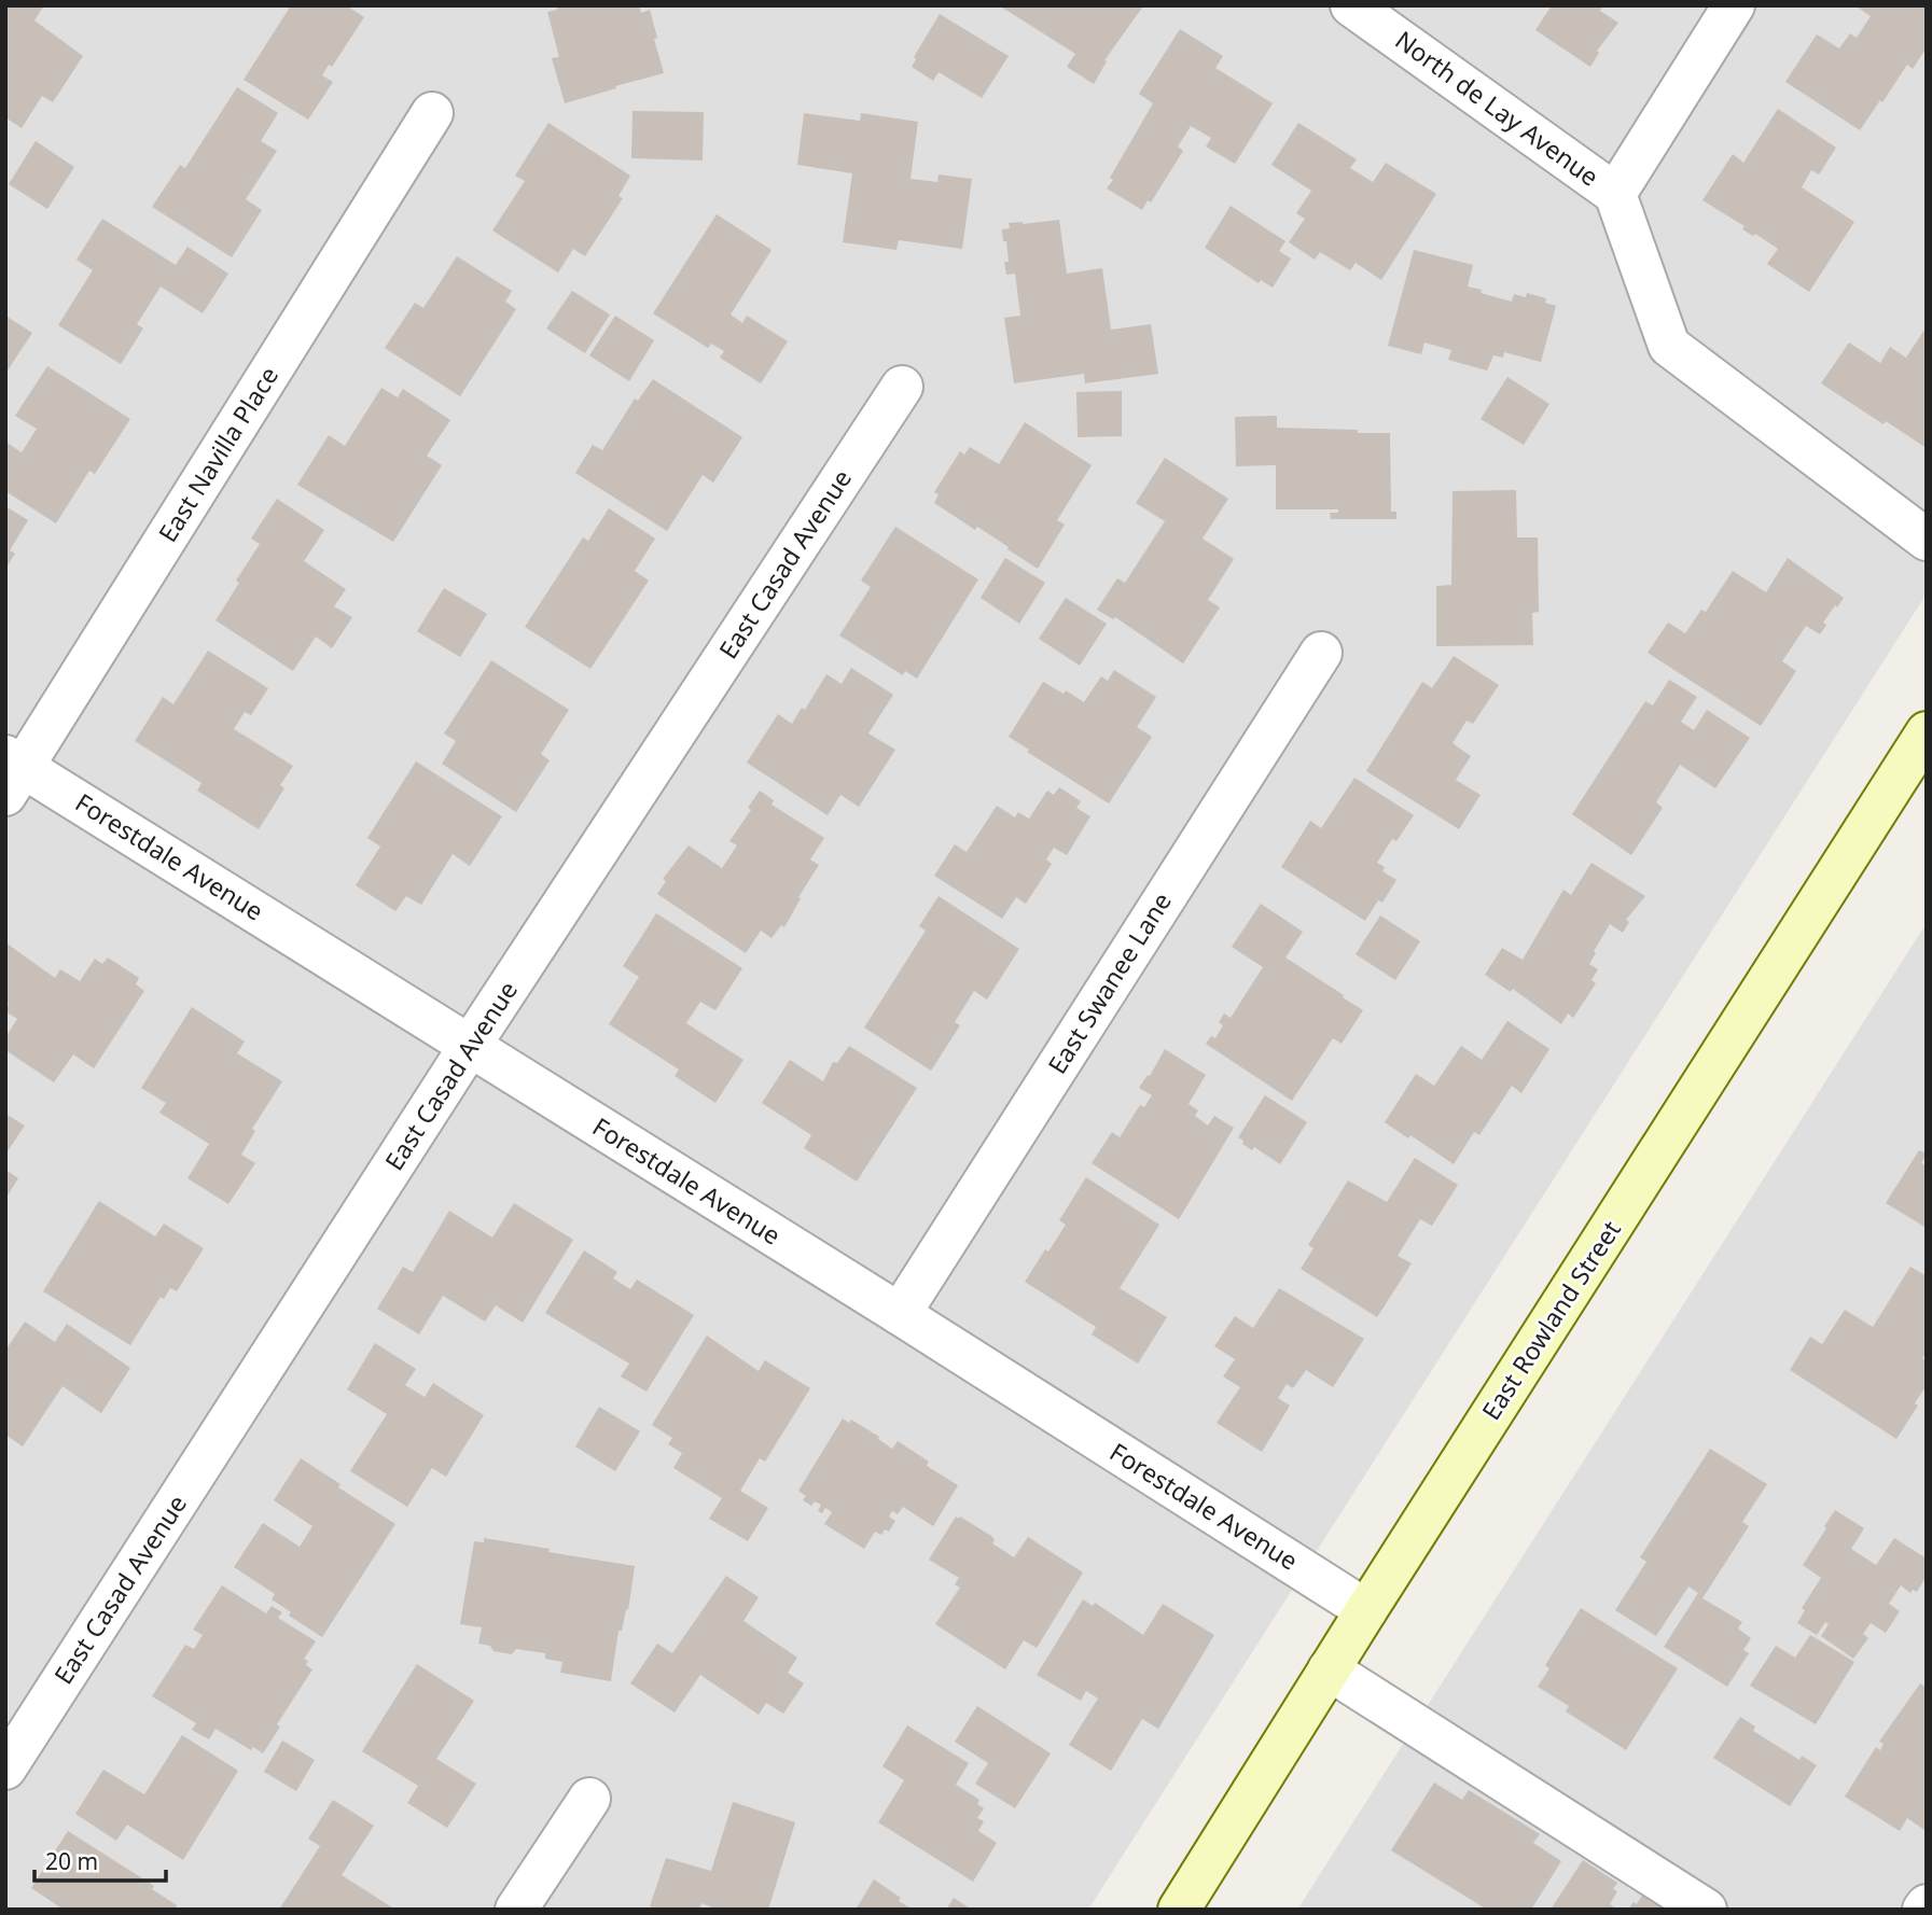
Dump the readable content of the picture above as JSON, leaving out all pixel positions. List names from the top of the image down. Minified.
{"streets":{"main road":["East Rowland Street"],"street":["North de Lay Avenue","East Navilla Place","East Casad Avenue","Forestdale Avenue","East Swanee Lane"]},"crossings":[["East Navilla Place","Forestdale Avenue"],["East Casad Avenue","Forestdale Avenue"],["Forestdale Avenue","East Swanee Lane"],["Forestdale Avenue","East Rowland Street"]],"scale_bar":"20 m"}
